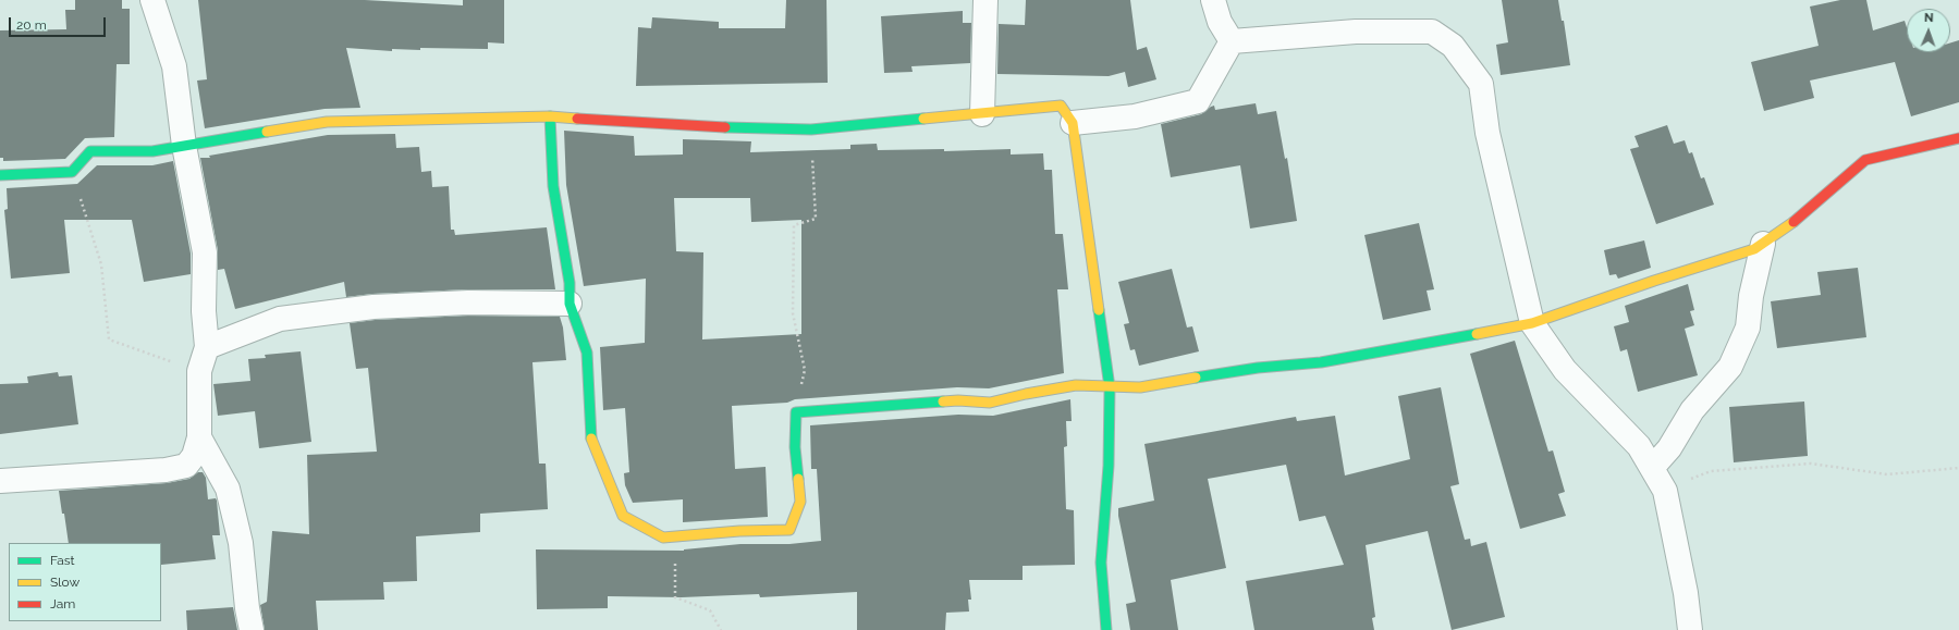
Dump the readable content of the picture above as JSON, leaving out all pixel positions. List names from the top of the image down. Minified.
{"legend":["Fast","Slow","Jam"],"scale_bar":"20 m","north":"top"}
